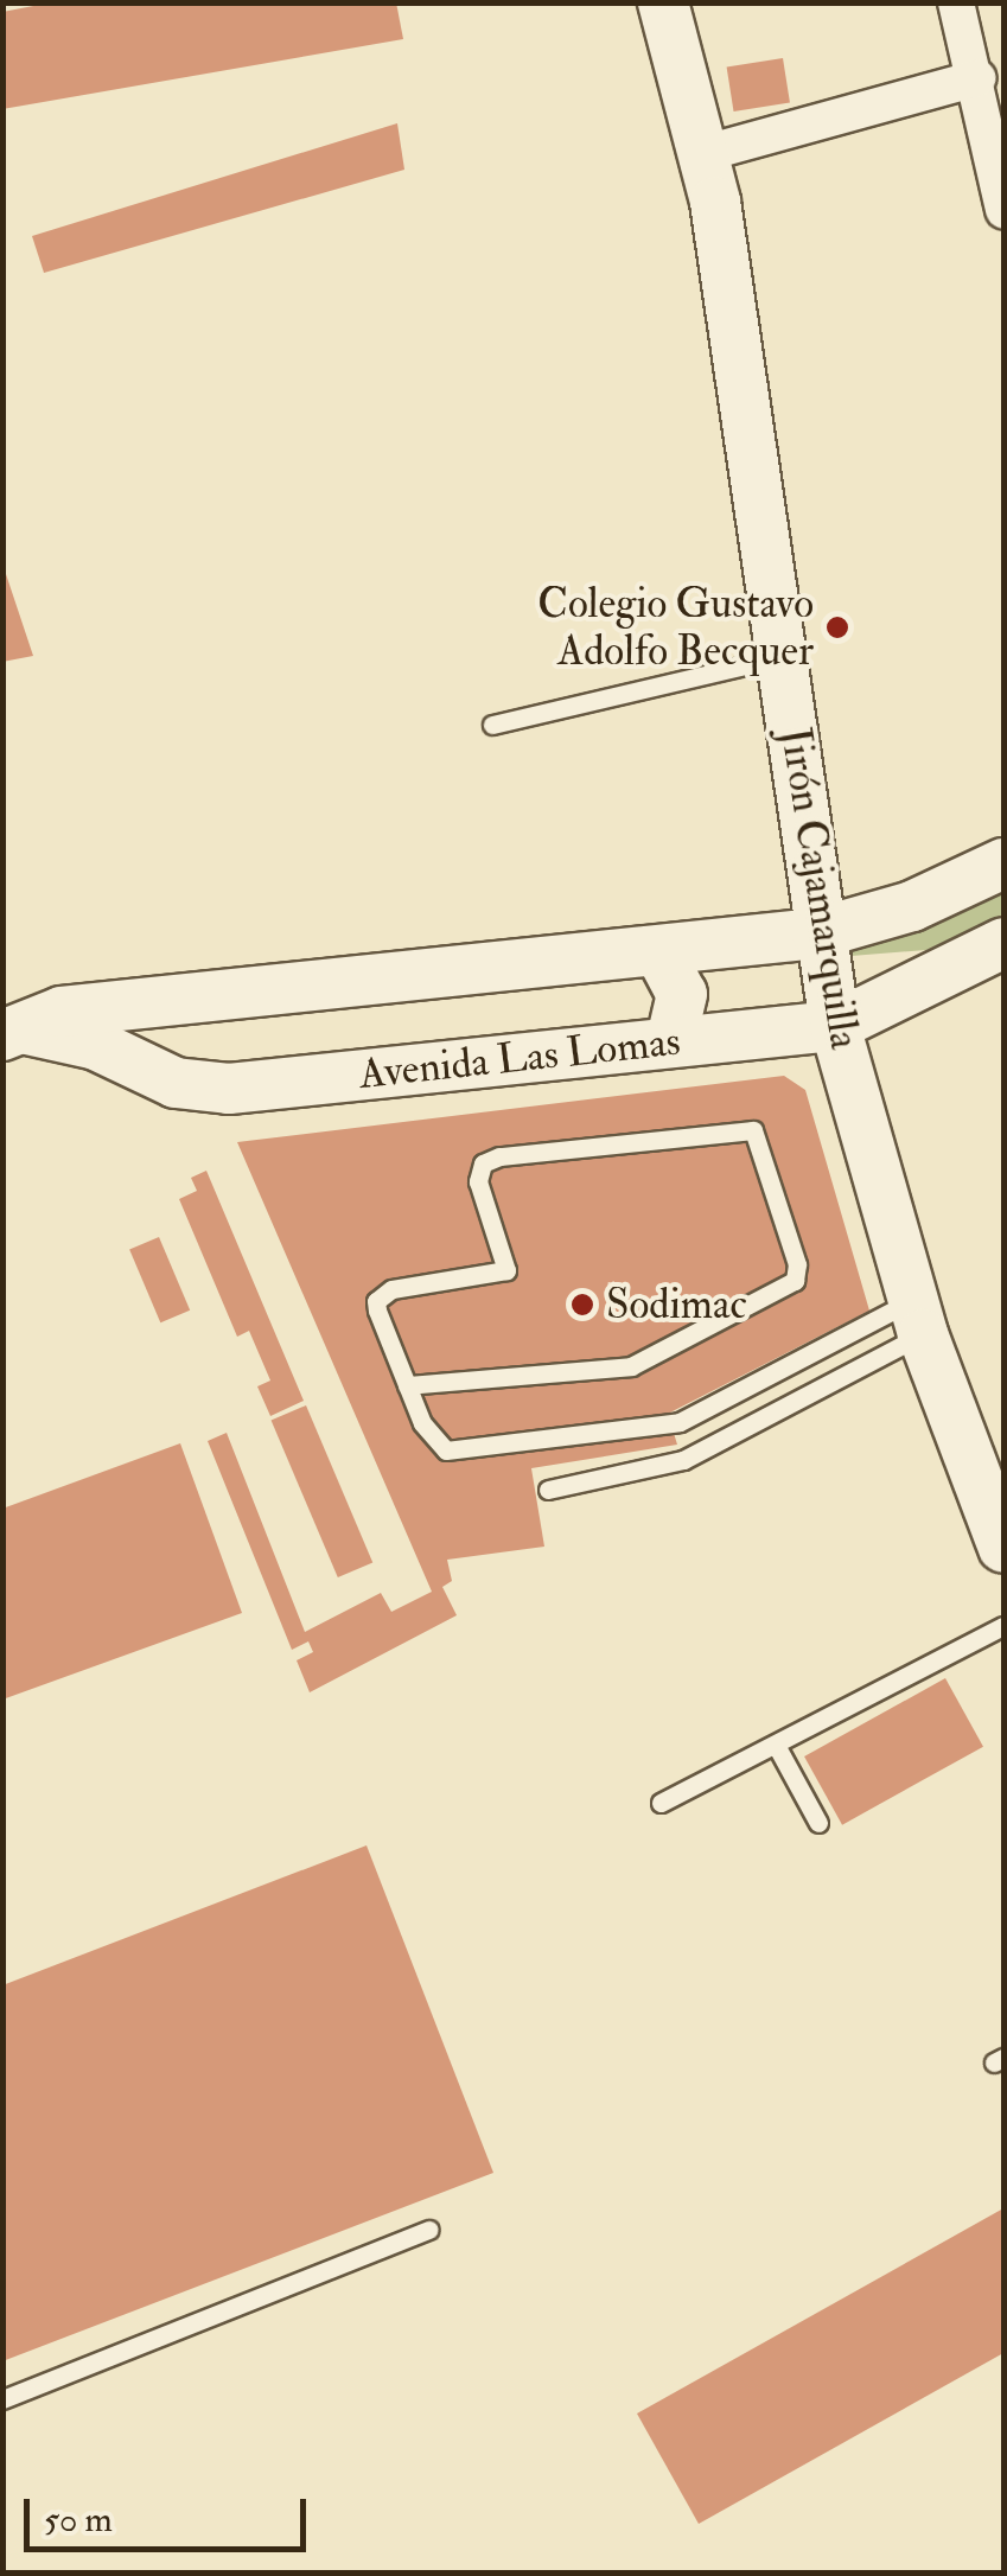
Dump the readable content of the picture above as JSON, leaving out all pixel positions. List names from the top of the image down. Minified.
{"streets":{"main road":["Jirón Cajamarquilla","Avenida Las Lomas"]},"crossings":[["Jirón Cajamarquilla","Avenida Las Lomas"]],"places":["Colegio Gustavo Adolfo Becquer","Sodimac"],"scale_bar":"50 m"}
